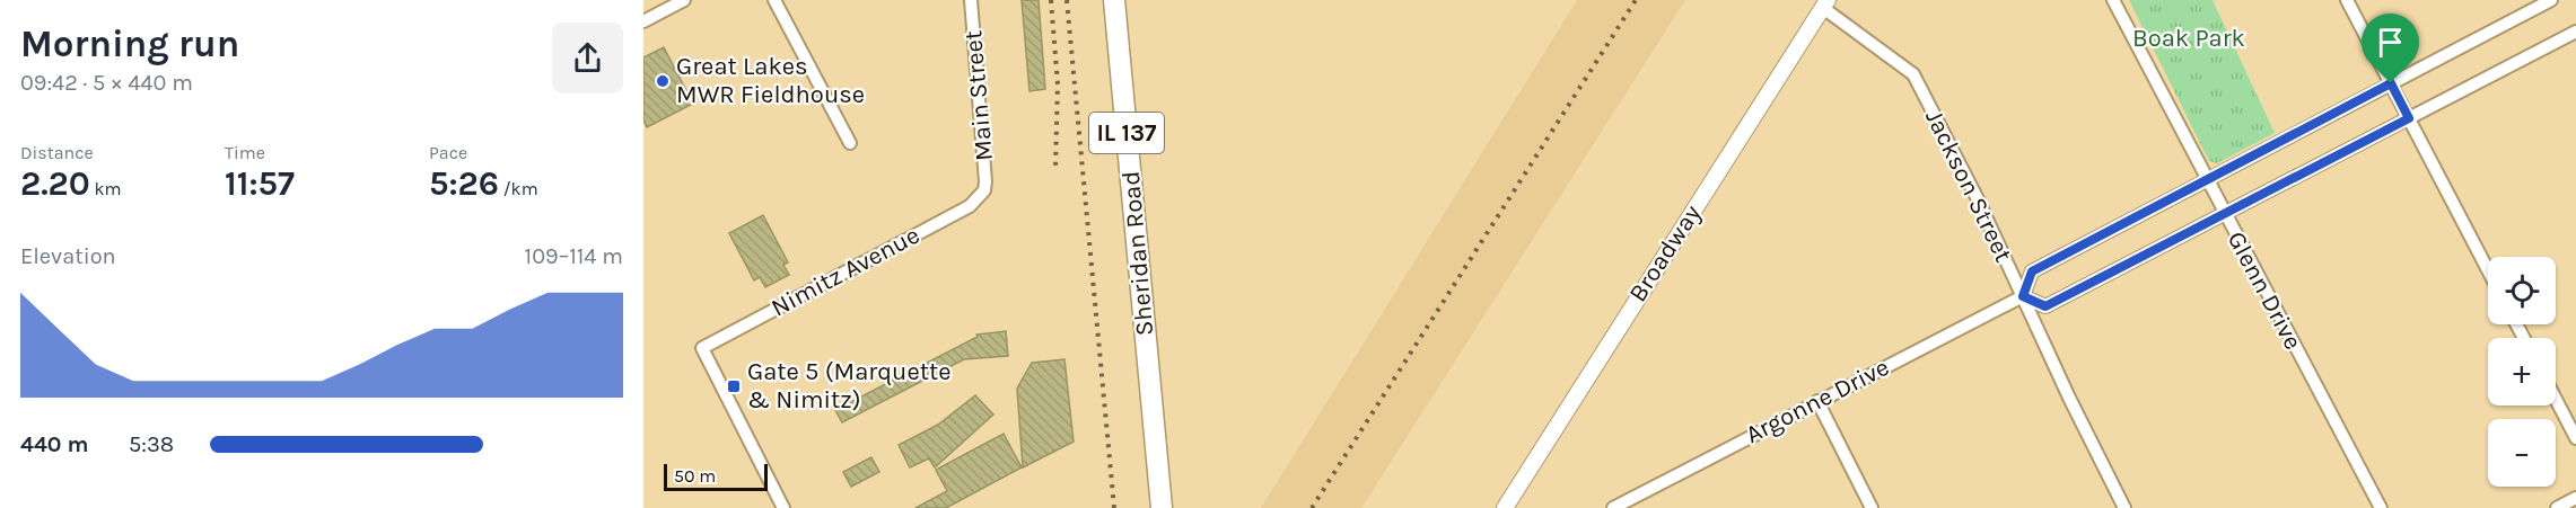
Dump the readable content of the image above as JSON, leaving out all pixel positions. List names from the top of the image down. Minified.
{"streets":{"highway":["IL 137","Sheridan Road"],"street":["Main Street","Jackson Street","Broadway","Nimitz Avenue","Glenn Drive","Argonne Drive"]},"crossings":[["Main Street","Nimitz Avenue"],["Jackson Street","Broadway"],["Jackson Street","Argonne Drive"]],"parks":["Boak Park"],"places":{"other":["Great Lakes MWR Fieldhouse"],"transit":["Gate 5 (Marquette & Nimitz)"]},"scale_bar":"50 m","page":{"heading":["Morning run","09:42 · 5 × 440 m"],"stats":[["Distance","2.20 km"],["Time","11:57"],["Pace","5:26 /km"]],"chart":["Elevation","109–114 m"],"map_buttons":["+","−"],"list":[{"name":"440 m","note":"5:38"}],"scale":"50 m"}}
